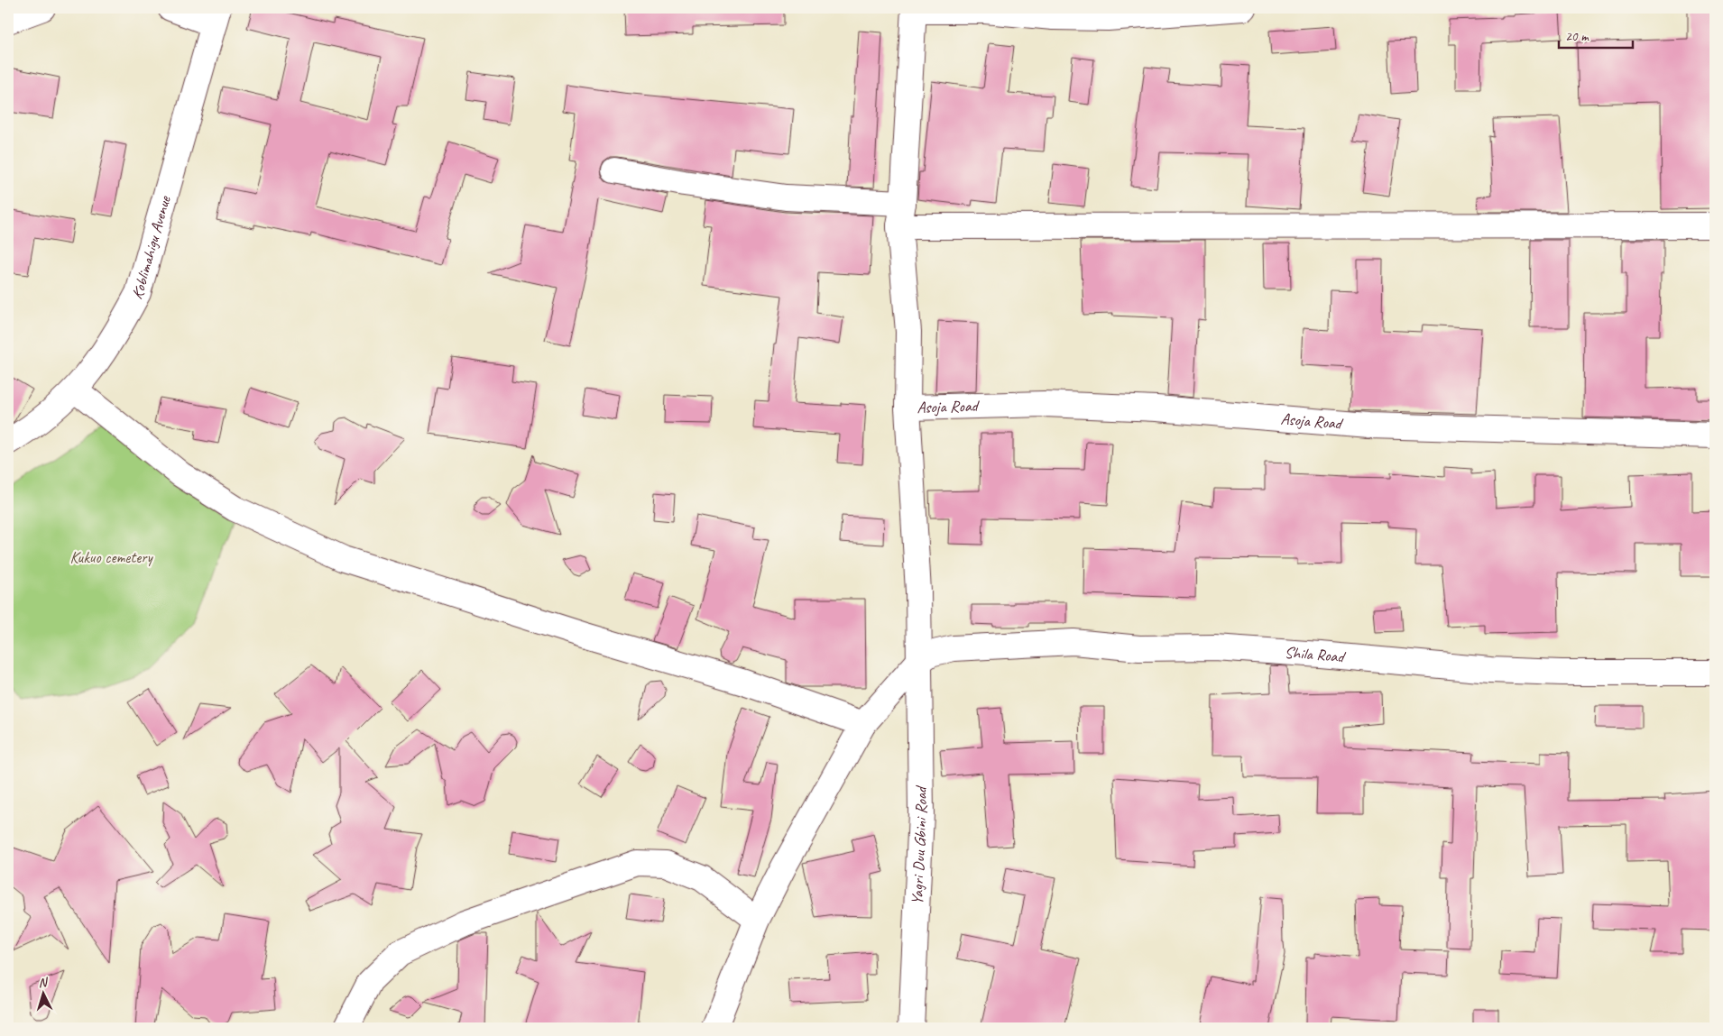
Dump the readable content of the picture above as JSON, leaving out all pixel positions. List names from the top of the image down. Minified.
{"streets":{"street":["Koblimahigu Avenue","Asoja Road","Shila Road","Yagri Duu Gbini Road"]},"crossings":[["Asoja Road","Yagri Duu Gbini Road"],["Shila Road","Yagri Duu Gbini Road"]],"parks":["Kukuo cemetery"],"scale_bar":"20 m","north":"top"}
